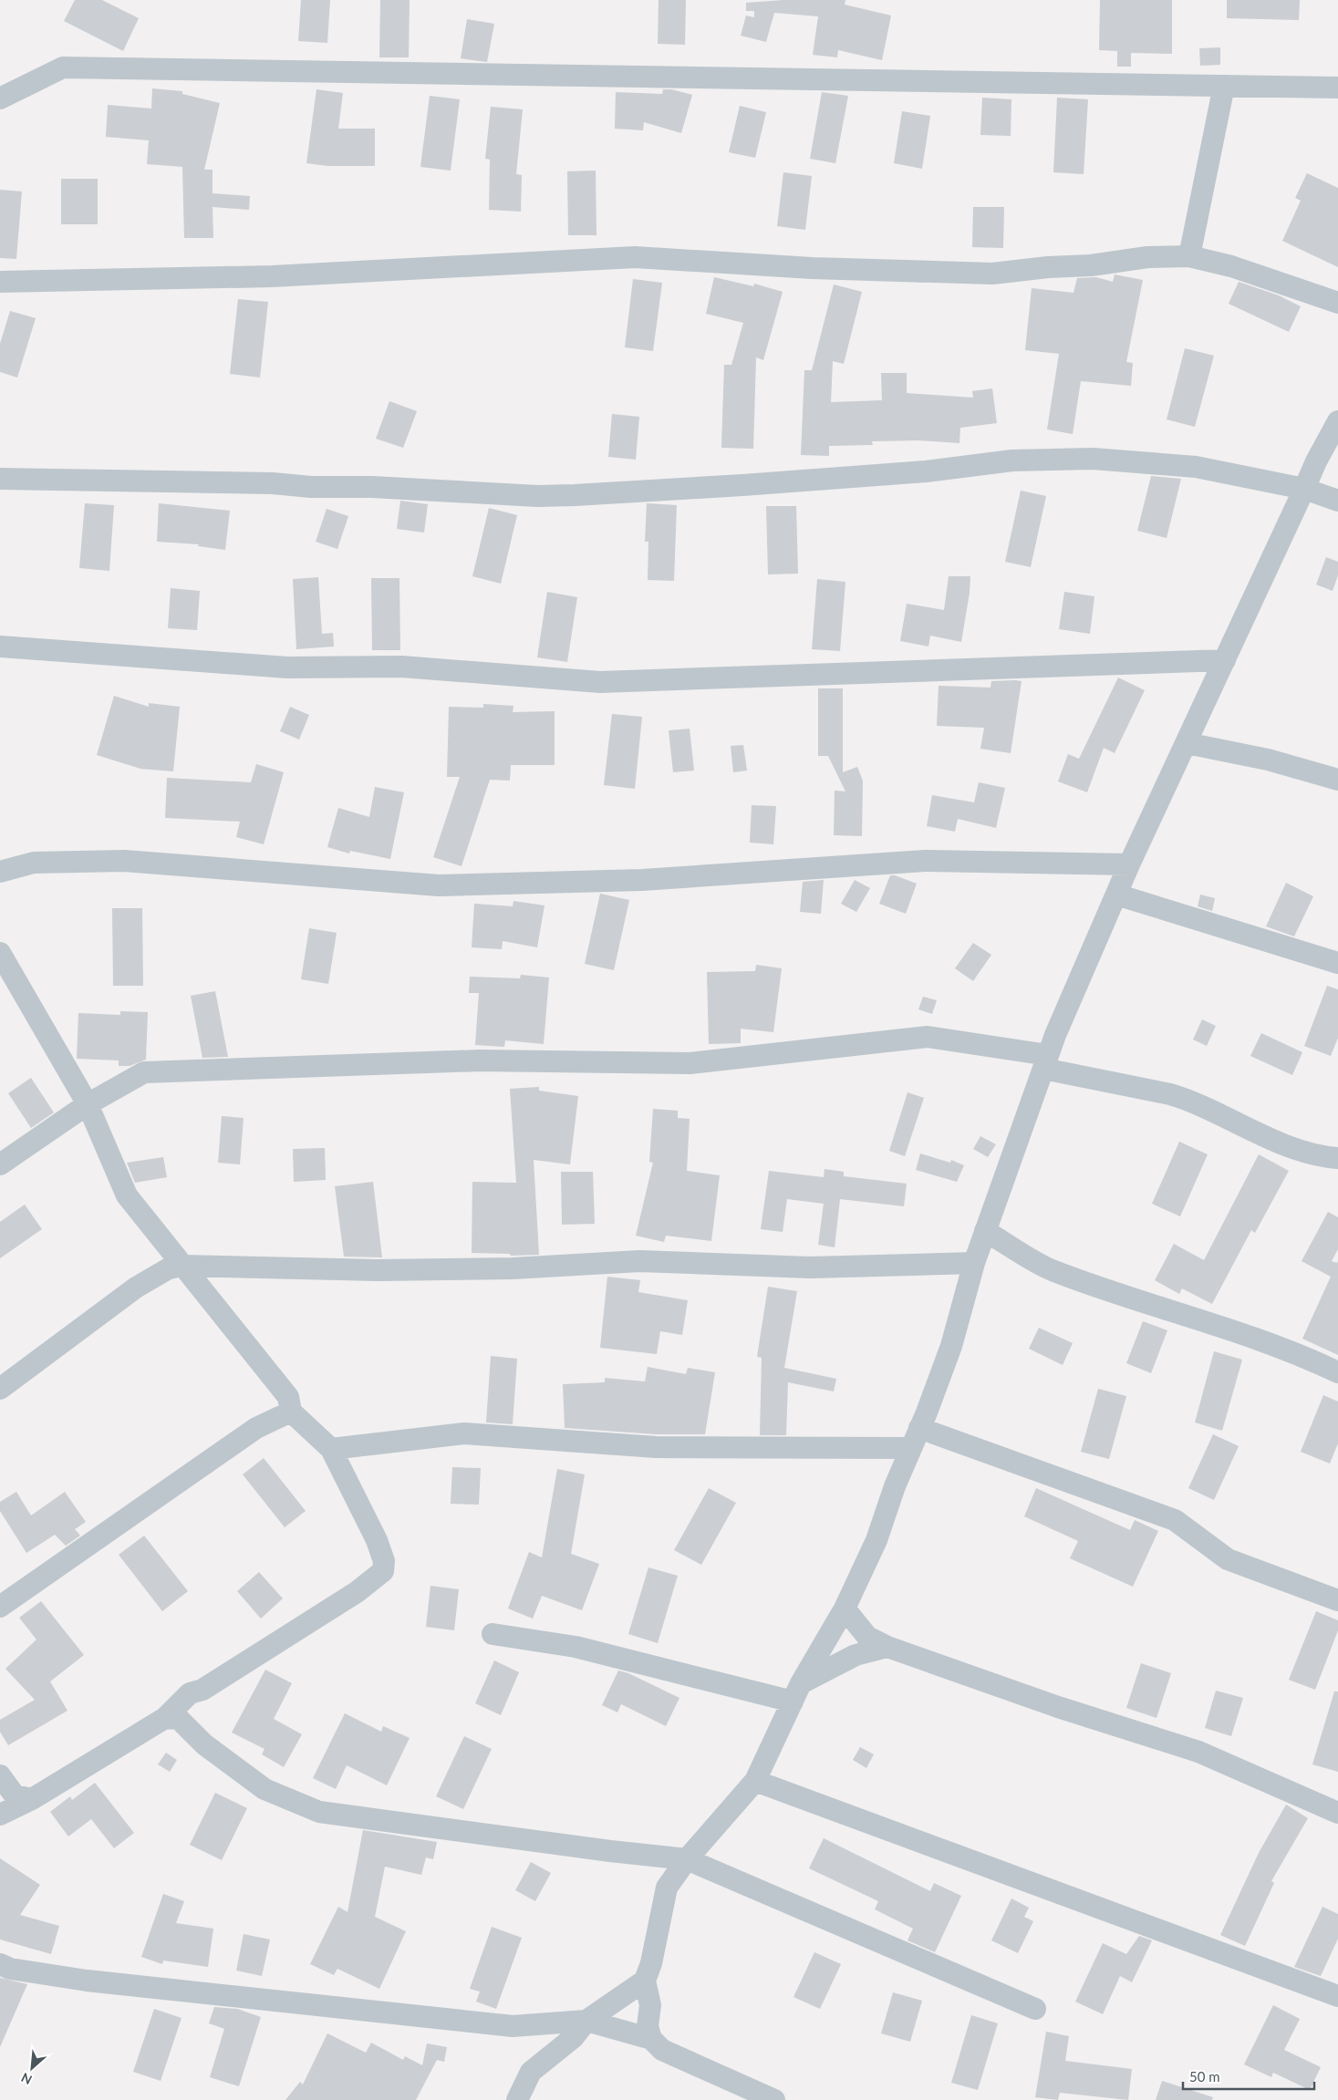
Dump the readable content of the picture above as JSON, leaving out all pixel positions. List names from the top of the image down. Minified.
{"scale_bar":"50 m","north":"bottom left"}
